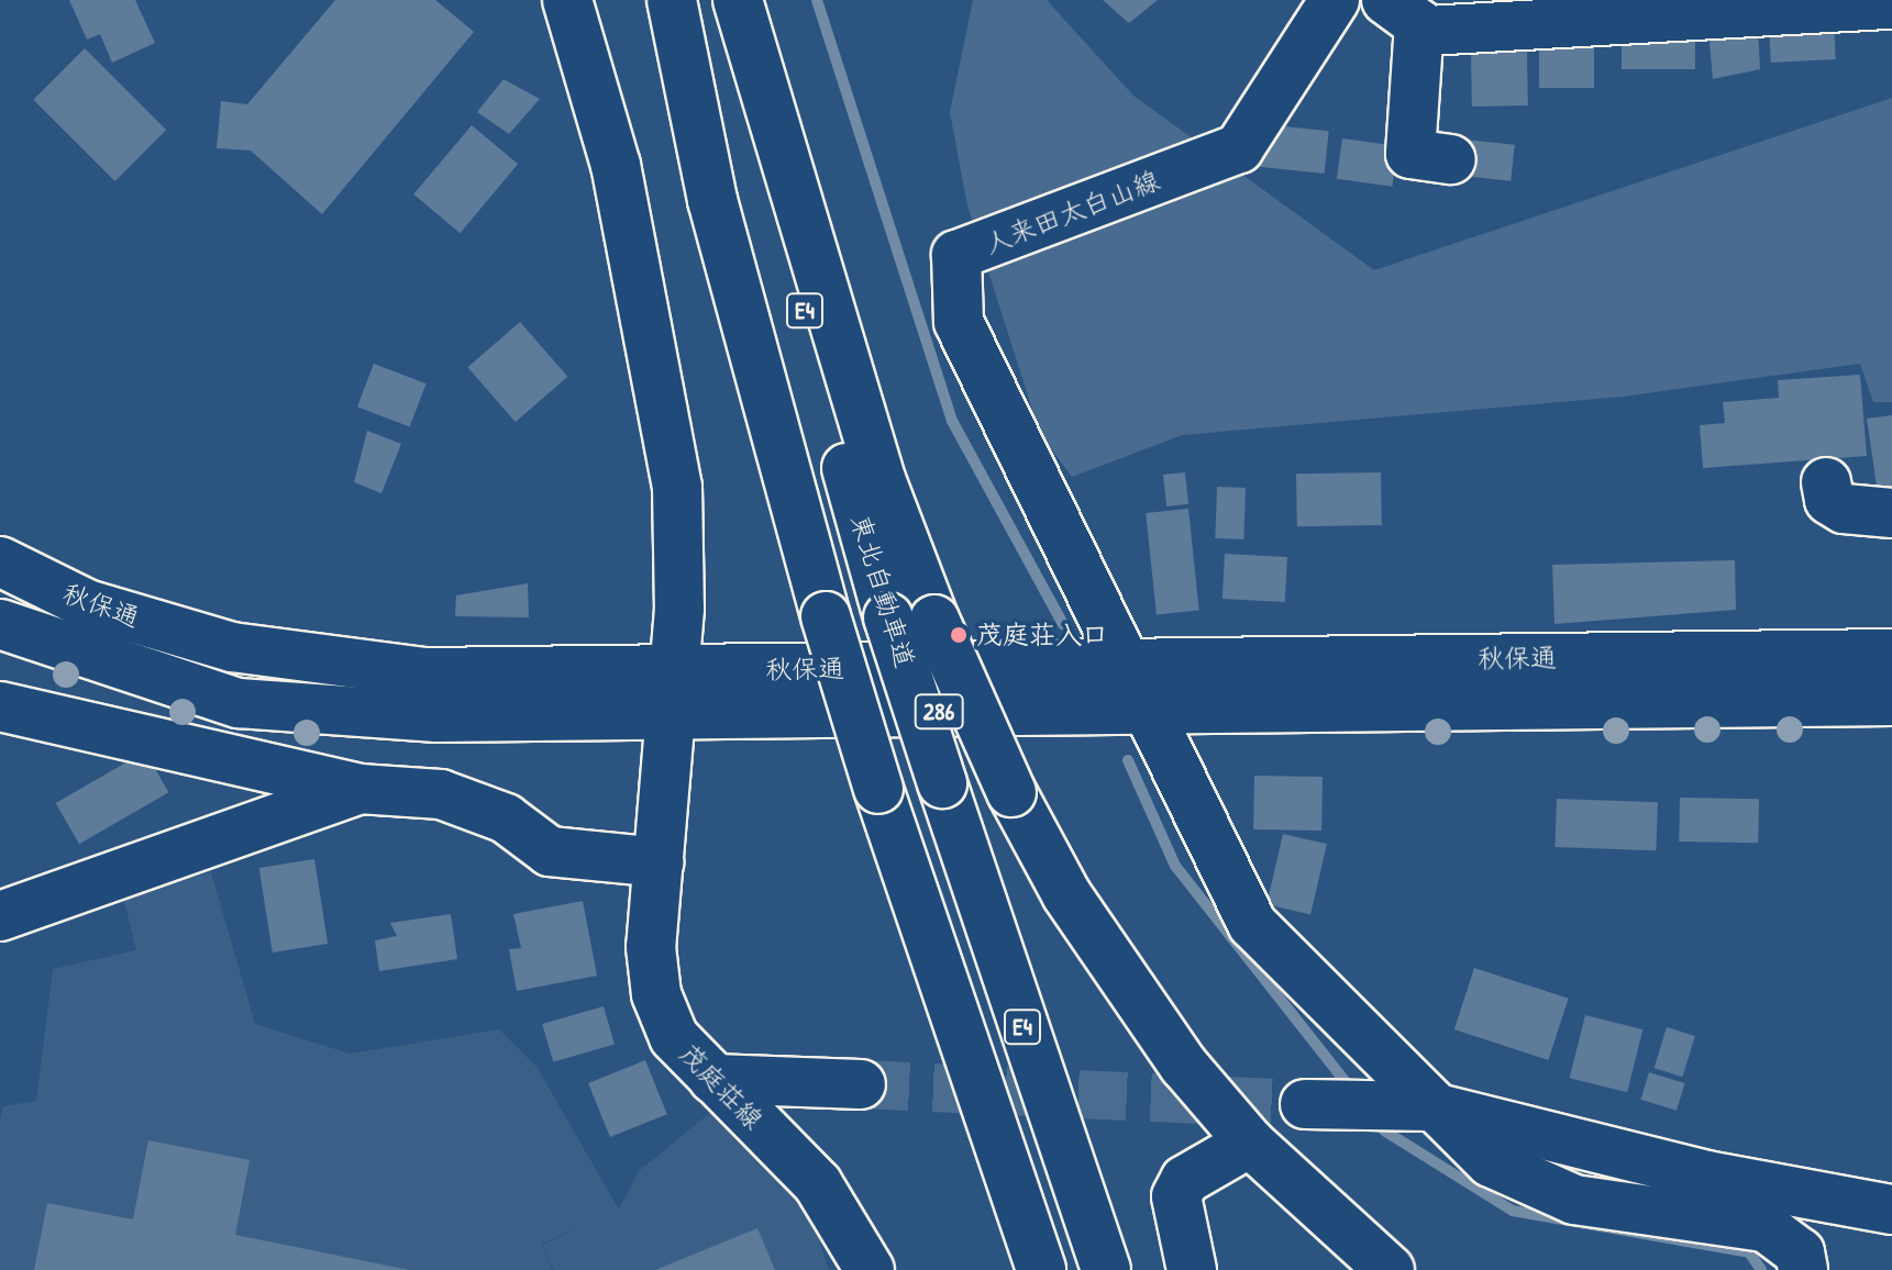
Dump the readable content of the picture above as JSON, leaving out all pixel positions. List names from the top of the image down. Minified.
{"streets":{"main road":["人来田太白山線","E4","東北自動車道","秋保通","286","茂庭荘線"]},"crossings":[["人来田太白山線","秋保通"],["秋保通","茂庭荘線"]],"places":["茂庭荘入口"]}
